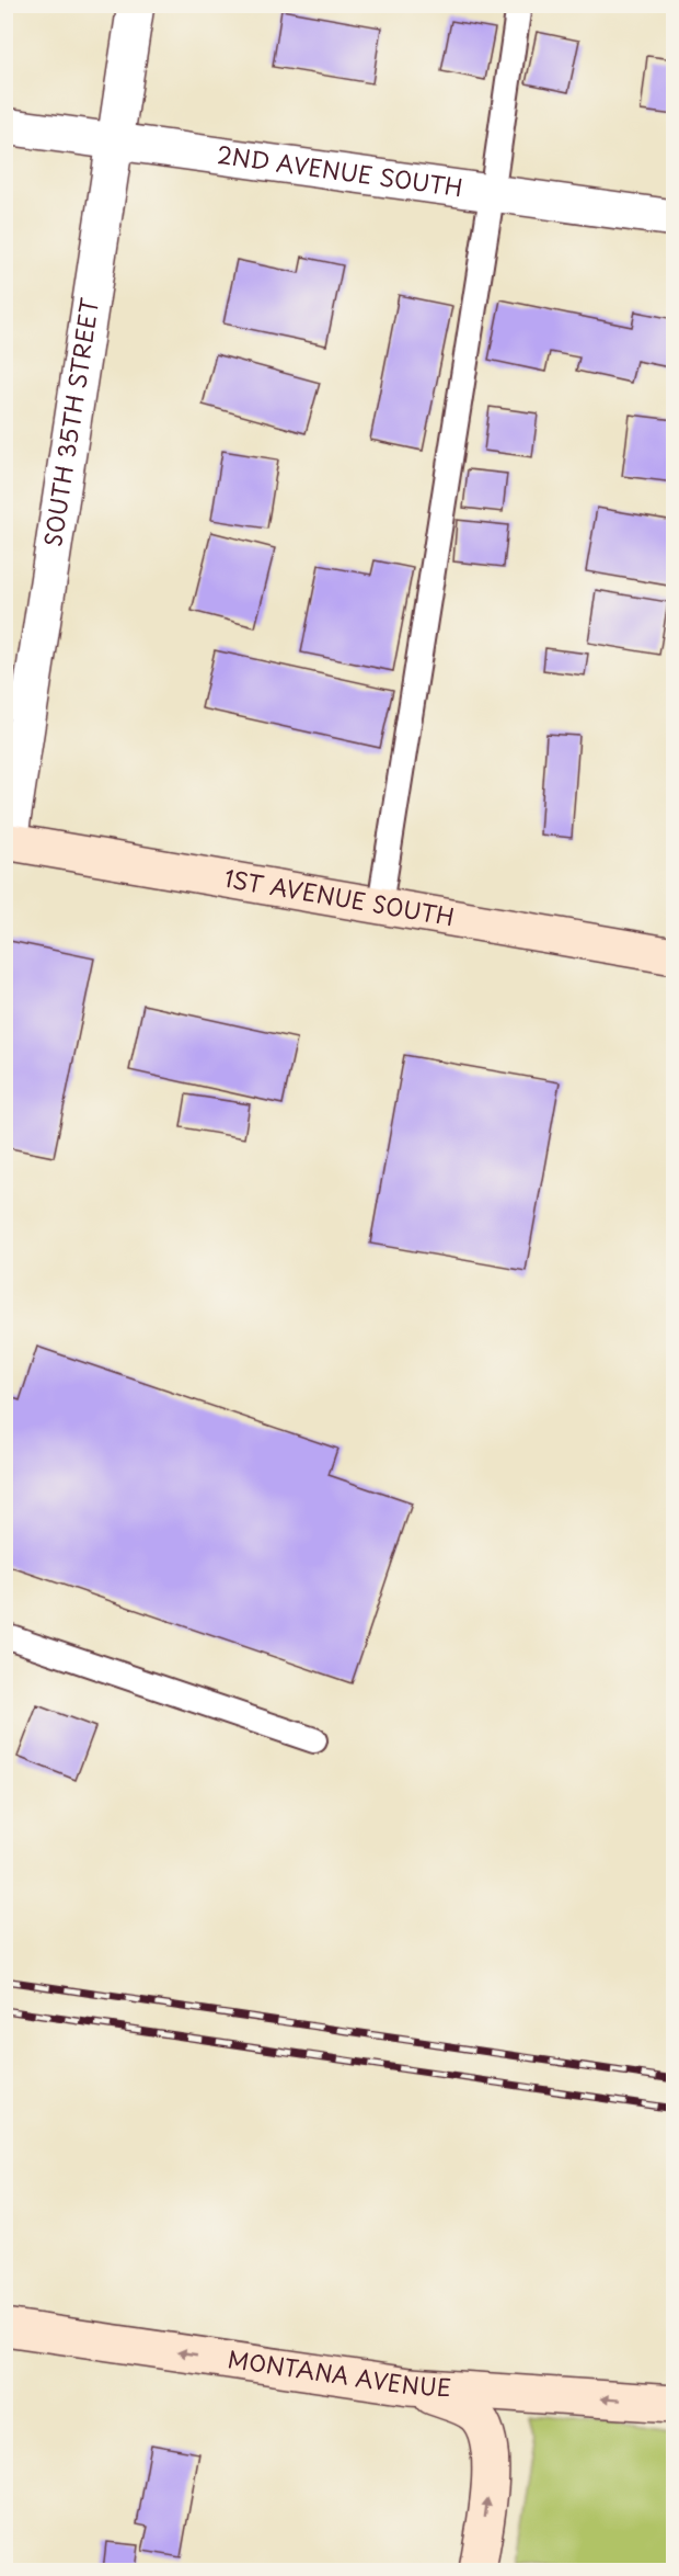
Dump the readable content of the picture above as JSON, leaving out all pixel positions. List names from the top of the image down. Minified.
{"streets":{"main road":["1ST AVENUE SOUTH","MONTANA AVENUE"],"street":["2ND AVENUE SOUTH","SOUTH 35TH STREET"]},"crossings":[["2ND AVENUE SOUTH","SOUTH 35TH STREET"],["SOUTH 35TH STREET","1ST AVENUE SOUTH"]],"one_way":["MONTANA AVENUE"]}
